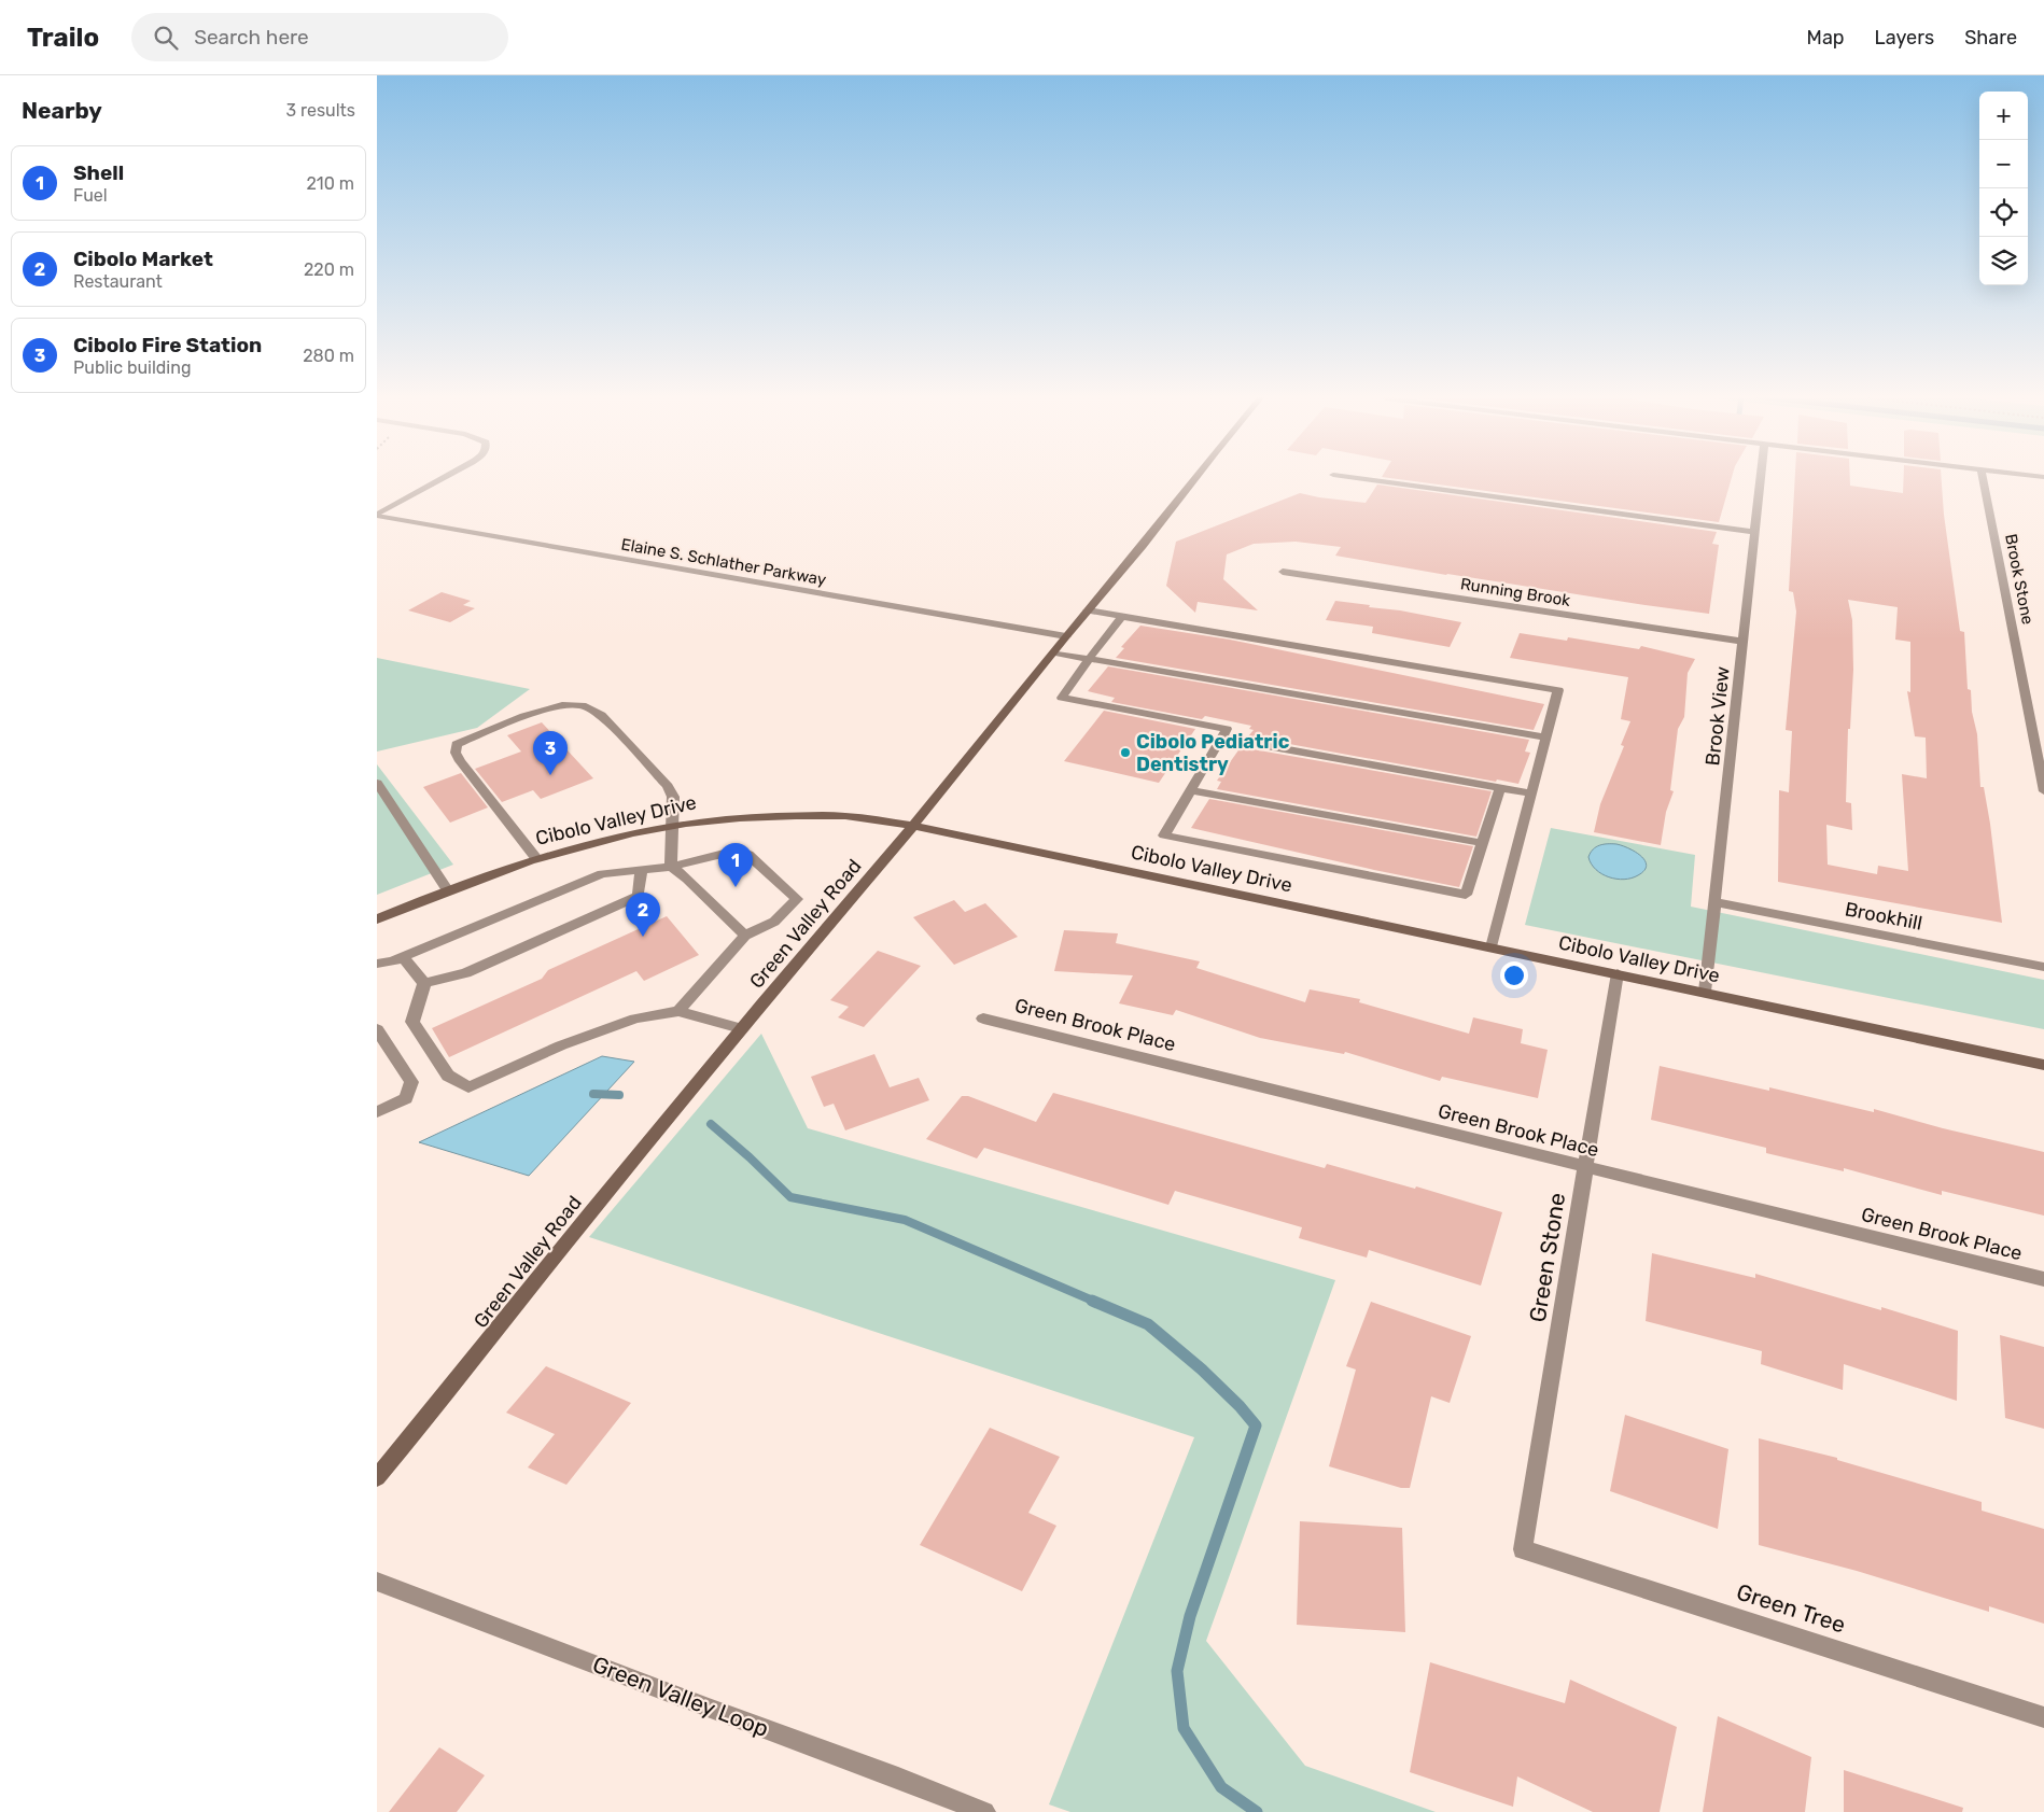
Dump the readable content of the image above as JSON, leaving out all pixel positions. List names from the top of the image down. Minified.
{"streets":{"street":["Elaine S. Schlather Parkway","Brook Stone","Running Brook","Brook View","Cibolo Valley Drive","Brookhill","Green Valley Road","Green Brook Place","Green Stone","Green Tree","Green Valley Loop"]},"crossings":[["Elaine S. Schlather Parkway","Green Valley Road"],["Running Brook","Brook View"],["Brook View","Cibolo Valley Drive"],["Brook View","Brookhill"],["Cibolo Valley Drive","Green Valley Road"],["Cibolo Valley Drive","Green Stone"],["Green Brook Place","Green Stone"],["Green Stone","Green Tree"]],"places":["Cibolo Pediatric Dentistry"],"page":{"header":"Trailo","search":"Search here","nav":["Map","Layers","Share"],"heading":["Nearby","3 results"],"map_buttons":["+","−"],"list":[{"mark":"1","name":"Shell","note":"Fuel","value":"210 m"},{"mark":"2","name":"Cibolo Market","note":"Restaurant","value":"220 m"},{"mark":"3","name":"Cibolo Fire Station","note":"Public building","value":"280 m"}],"pins":["3","1","2"]}}
